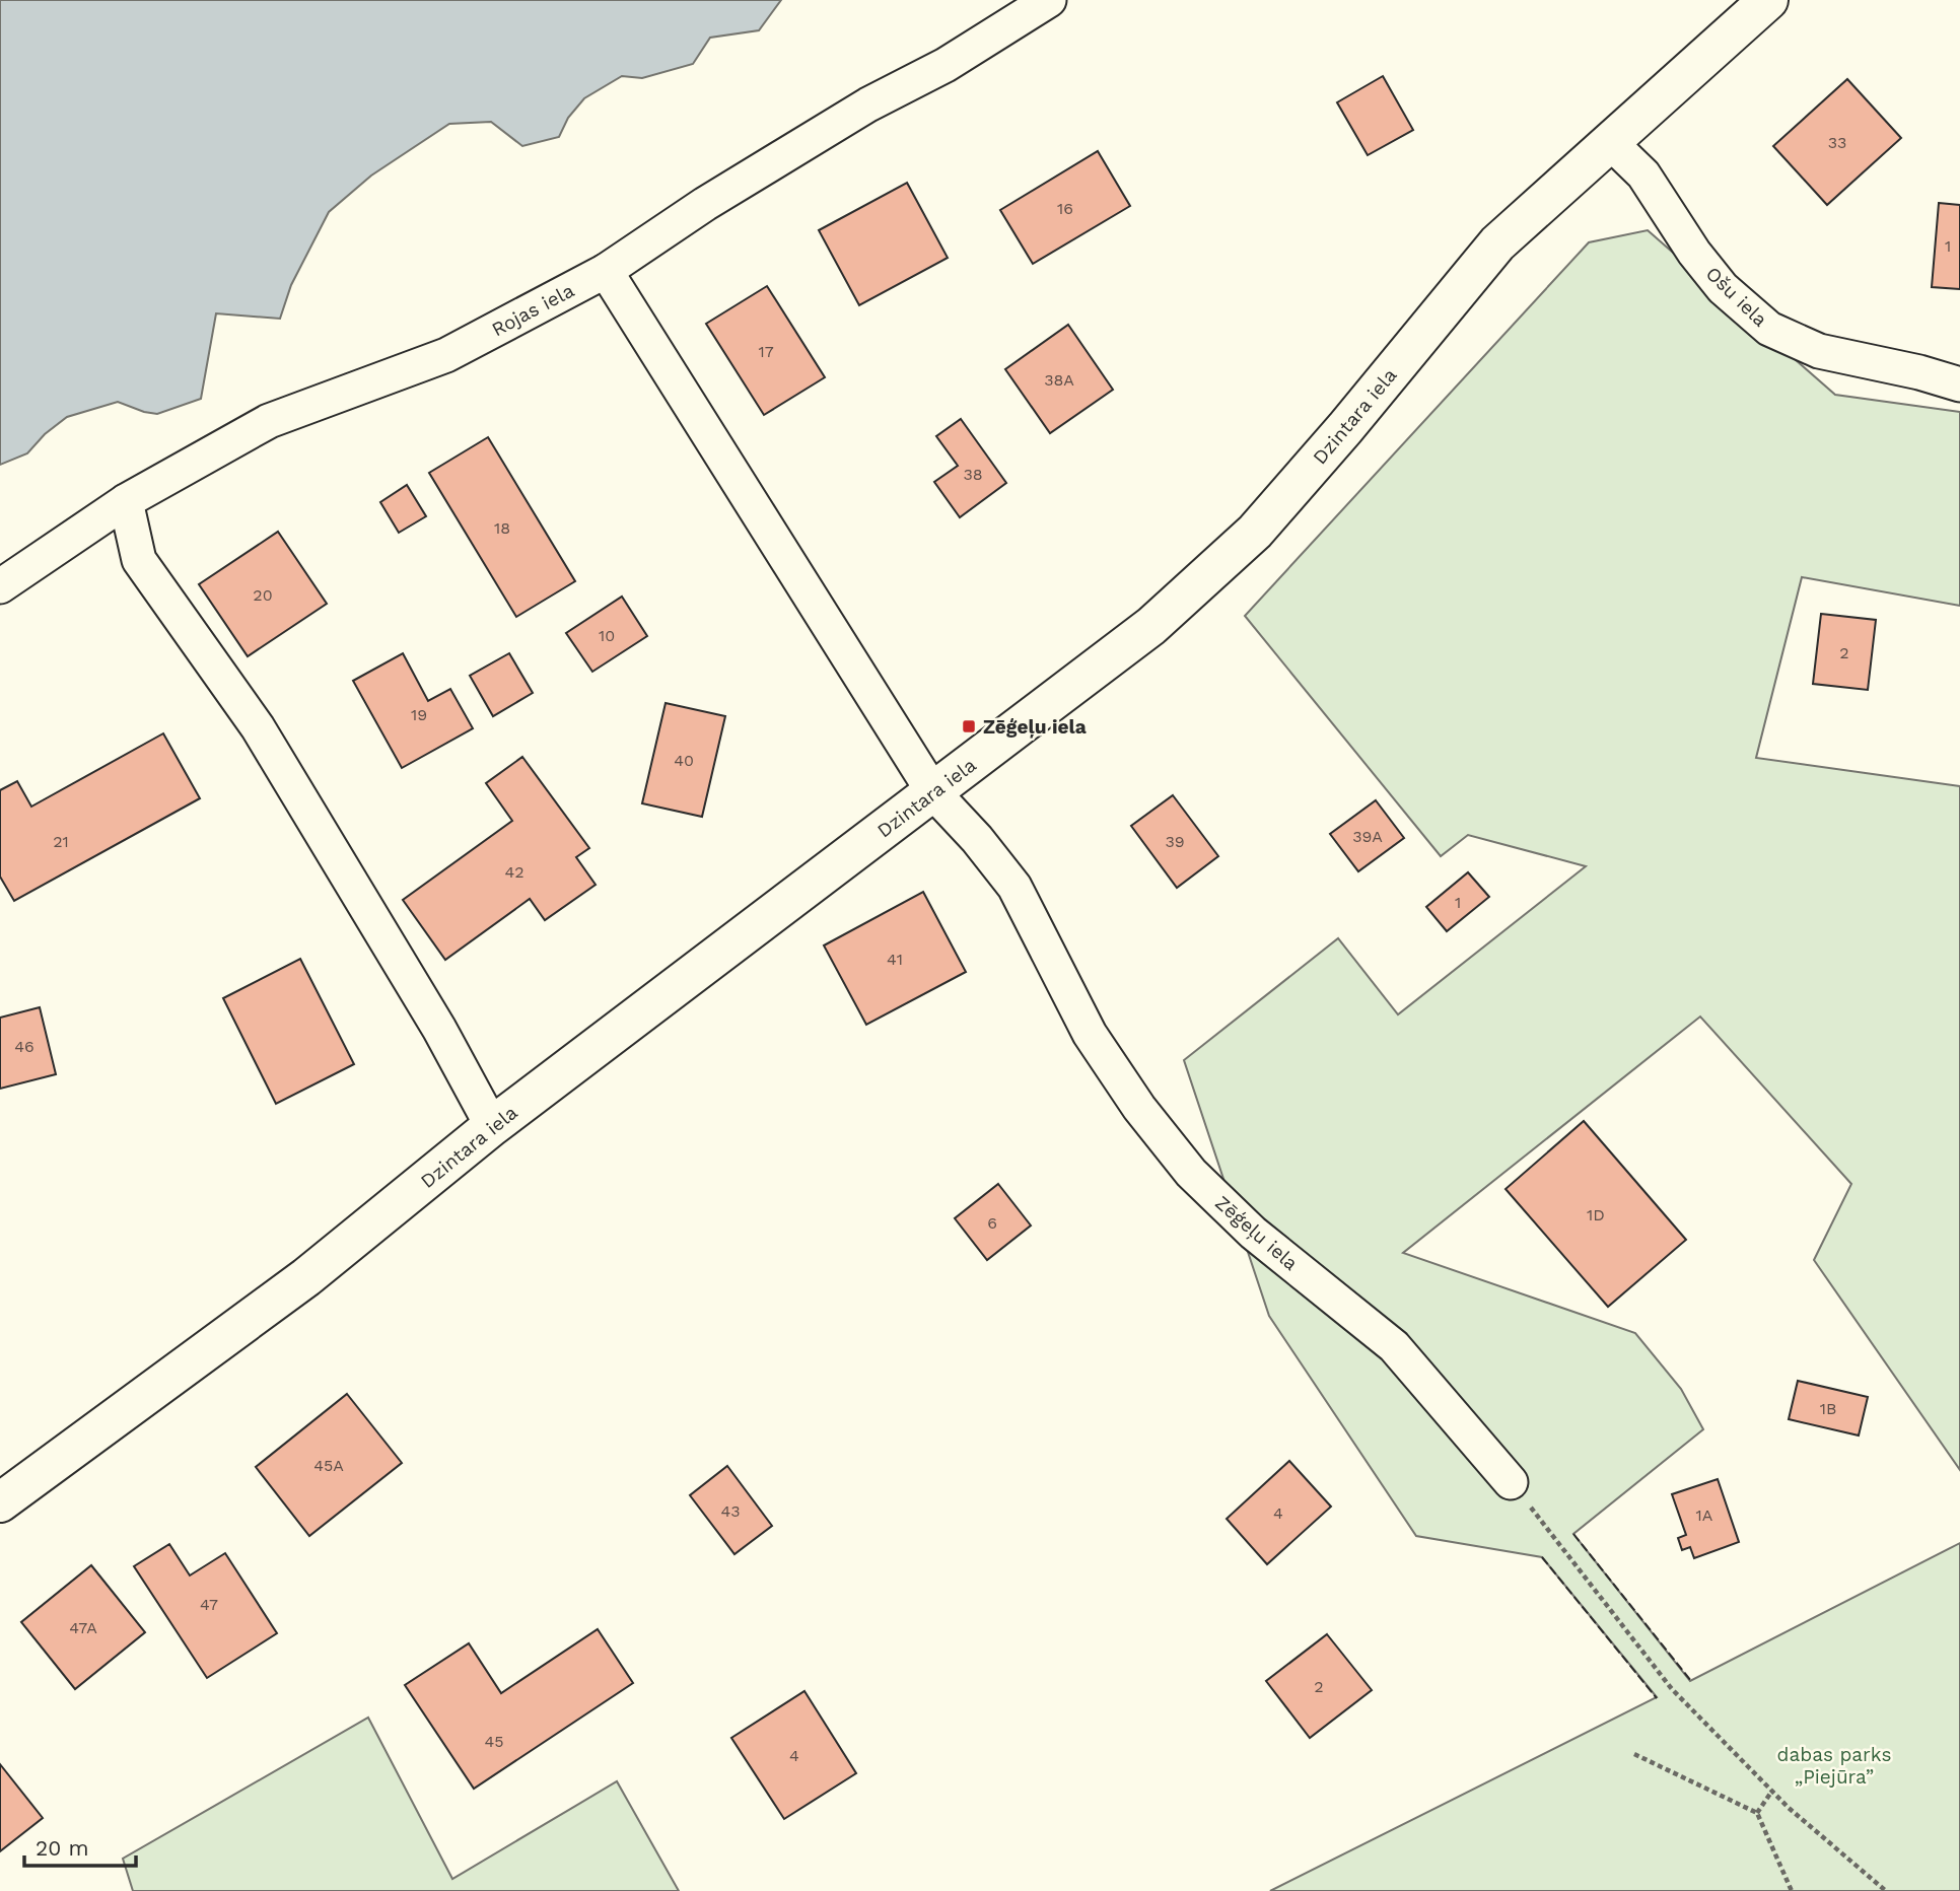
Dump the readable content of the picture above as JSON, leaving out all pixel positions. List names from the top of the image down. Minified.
{"streets":{"street":["Ošu iela","Rojas iela","Dzintara iela","Zēģeļu iela"]},"crossings":[["Ošu iela","Dzintara iela"],["Rojas iela","Zēģeļu iela"],["Dzintara iela","Zēģeļu iela"]],"parks":["dabas parks „Piejūra”"],"places":{"transit":["Zēģeļu iela"]},"house_numbers":["33","16","1","17","38A","38","18","20","10","2","19","40","39A","21","39","42","1","41","46","1D","6","1B","45A","43","4","1A","47","47A","2","45","4"],"scale_bar":"20 m"}
